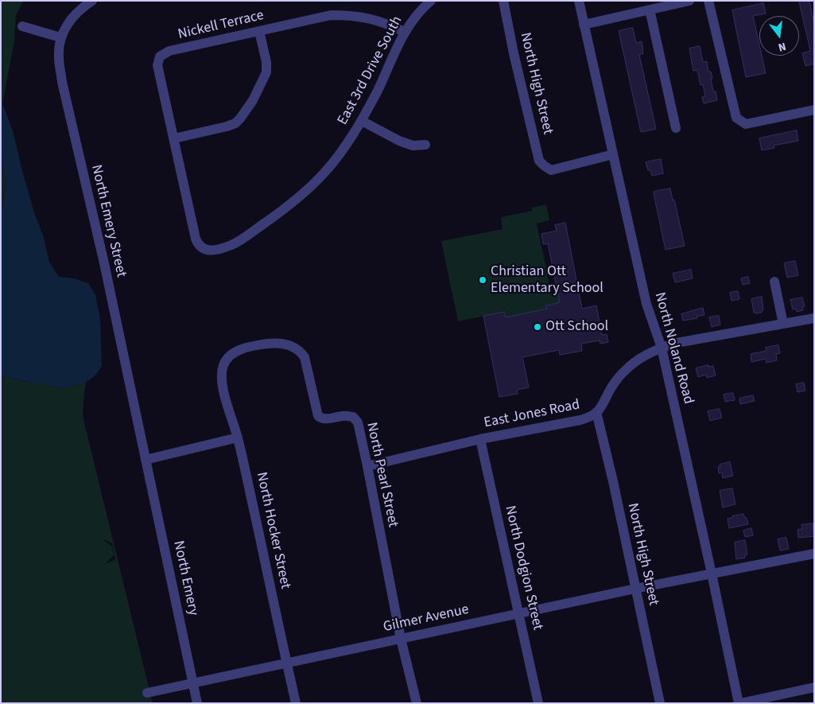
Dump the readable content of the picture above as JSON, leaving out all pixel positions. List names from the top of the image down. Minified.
{"streets":{"street":["Nickell Terrace","East 3rd Drive South","North High Street","North Emery Street","North Noland Road","East Jones Road","North Pearl Street","North Hocker Street","North Dodgion Street","North Emery","Gilmer Avenue"]},"crossings":[["Nickell Terrace","East 3rd Drive South"],["North High Street","North Noland Road"],["North High Street","East Jones Road"],["North High Street","Gilmer Avenue"],["North Emery Street","North Emery"],["North Noland Road","East Jones Road"],["North Noland Road","Gilmer Avenue"],["East Jones Road","North Pearl Street"],["East Jones Road","North Dodgion Street"],["North Pearl Street","North Hocker Street"],["North Pearl Street","Gilmer Avenue"],["North Hocker Street","Gilmer Avenue"],["North Dodgion Street","Gilmer Avenue"],["North Emery","Gilmer Avenue"]],"places":["Christian Ott Elementary School","Ott School"],"north":"bottom"}
